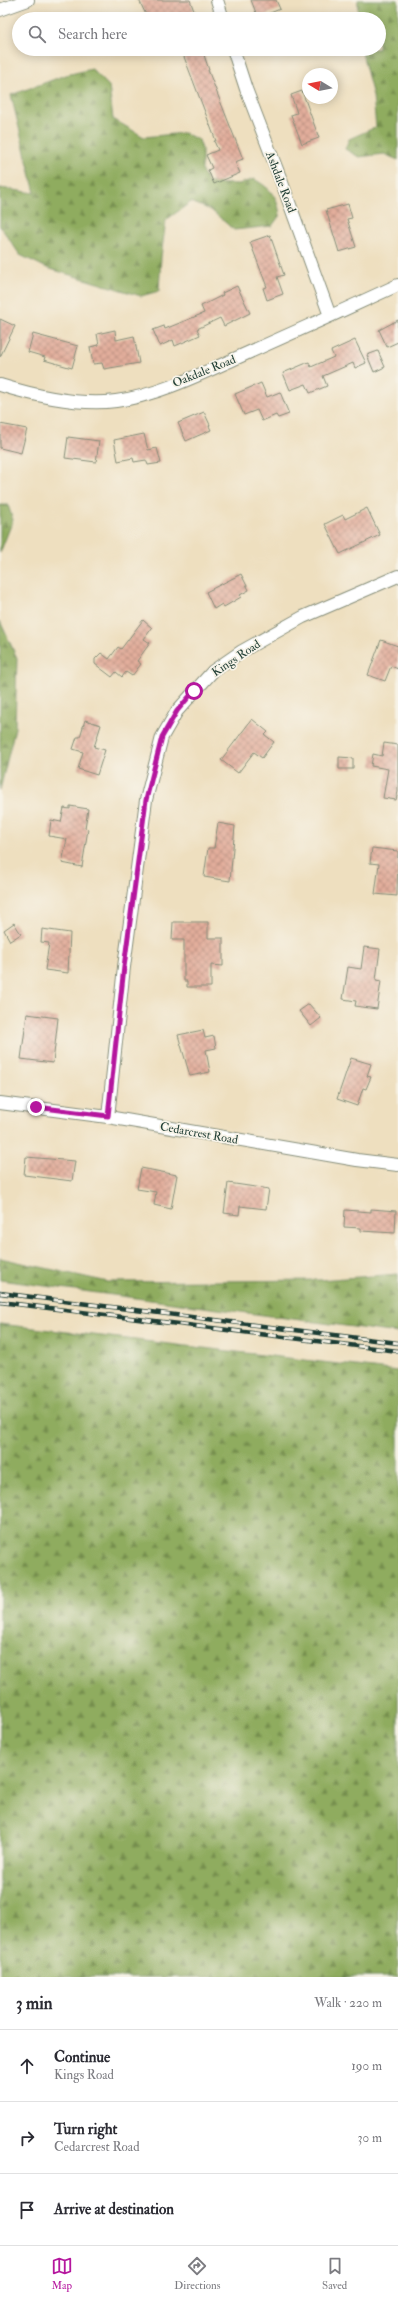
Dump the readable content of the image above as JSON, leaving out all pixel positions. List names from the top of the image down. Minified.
{"streets":{"street":["Ashdale Road","Oakdale Road","Kings Road","Cedarcrest Road"]},"crossings":[["Ashdale Road","Oakdale Road"],["Kings Road","Cedarcrest Road"]],"north":"left","page":{"search":"Search here","heading":["3 min","Walk · 220 m"],"list":[["Continue","Kings Road","190 m"],["Turn right","Cedarcrest Road","30 m"],"Arrive at destination"],"nav":["Map","Directions","Saved"]}}
